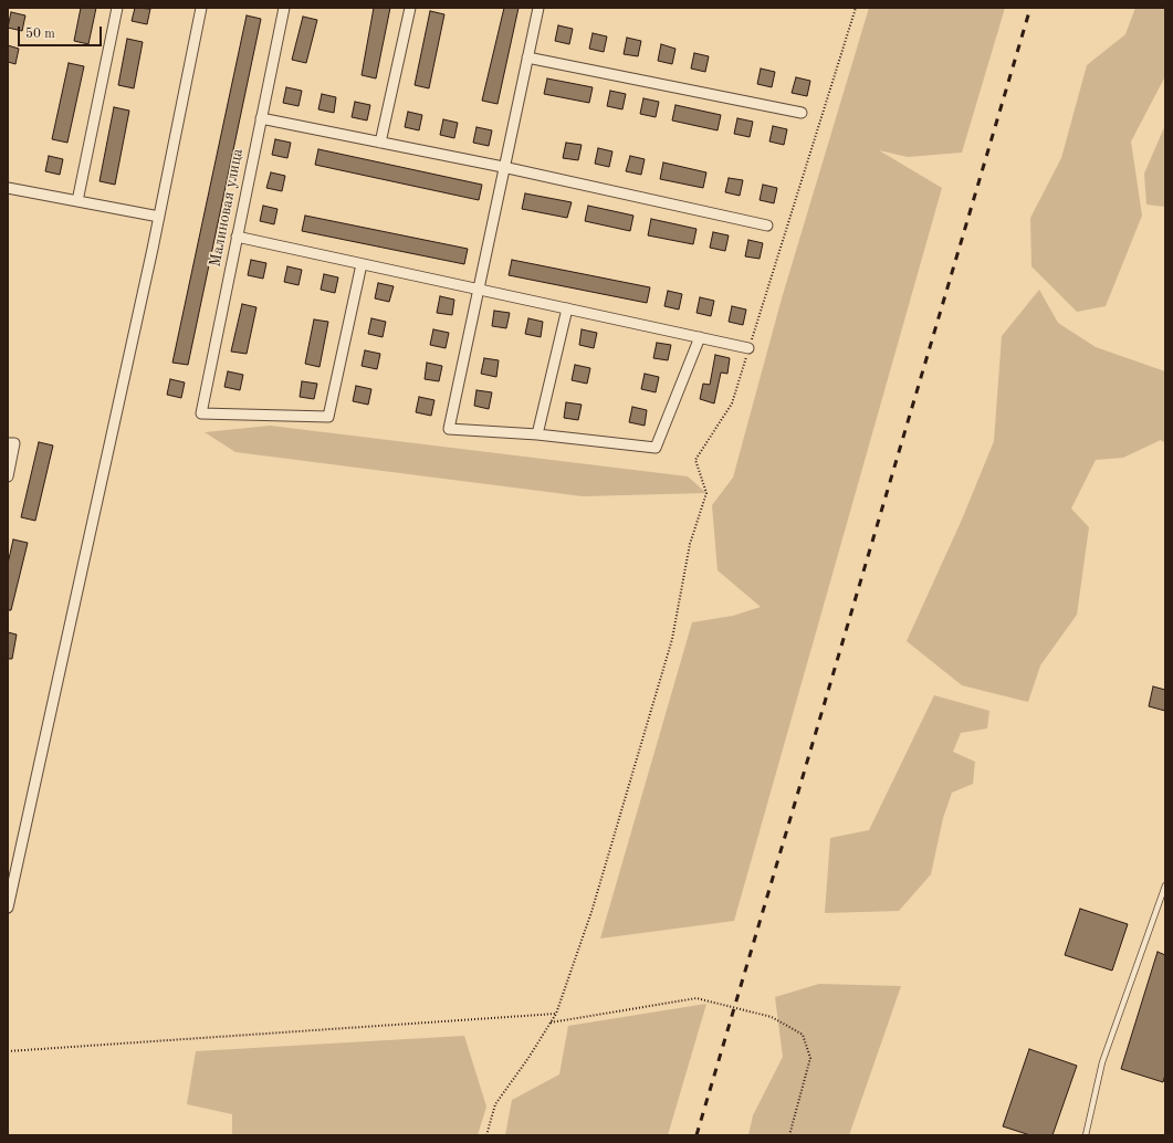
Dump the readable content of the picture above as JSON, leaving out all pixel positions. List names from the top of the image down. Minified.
{"streets":{"street":["Малиновая улица"]},"scale_bar":"50 m"}
